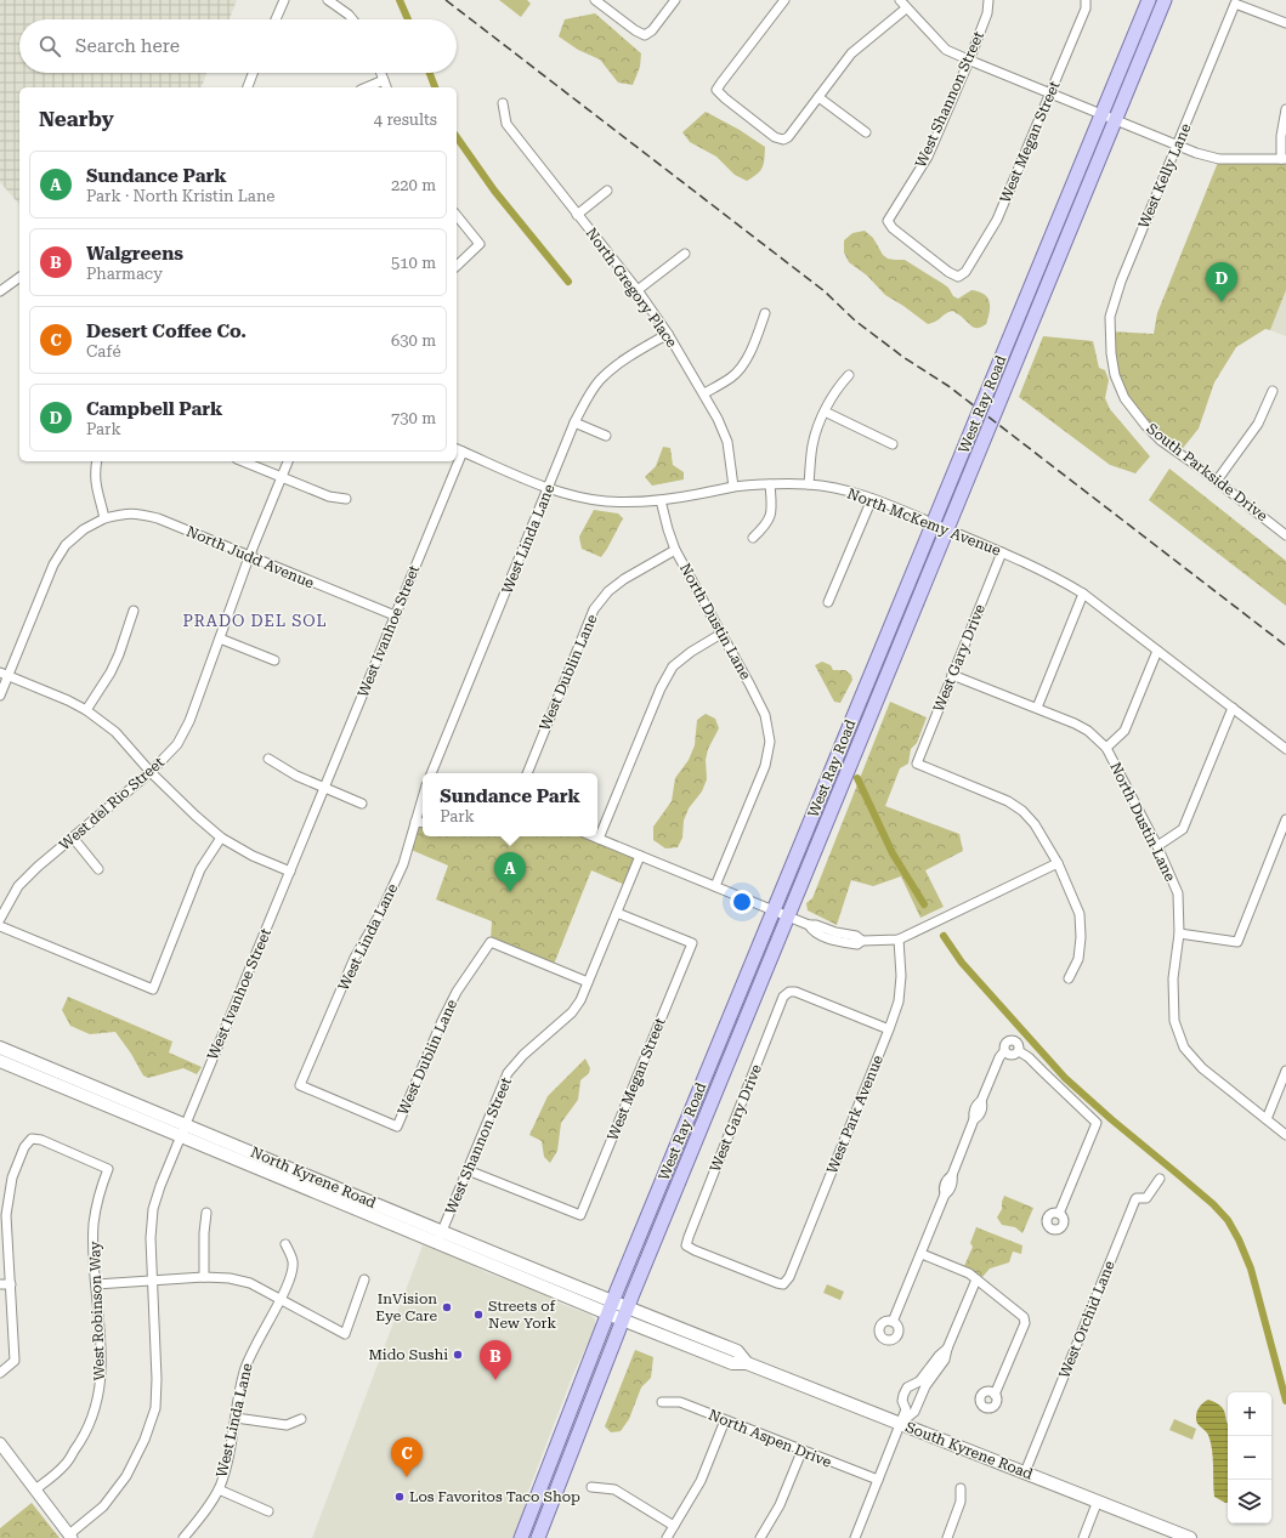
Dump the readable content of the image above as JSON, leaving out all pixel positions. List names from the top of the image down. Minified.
{"streets":{"main road":["West Ray Road","North Kyrene Road","South Kyrene Road"],"street":["West Shannon Street","West Megan Street","West Kelly Lane","North Gregory Place","South Parkside Drive","North McKemy Avenue","West Linda Lane","North Judd Avenue","North Dustin Lane","West Ivanhoe Street","West Gary Drive","West Dublin Lane","West del Rio Street","West Park Avenue","West Robinson Way","West Orchid Lane","North Aspen Drive"]},"crossings":[["West Shannon Street","West Megan Street"],["West Shannon Street","West Dublin Lane"],["West Shannon Street","North Kyrene Road"],["West Kelly Lane","South Parkside Drive"],["North Gregory Place","North McKemy Avenue"],["North Gregory Place","West Linda Lane"],["West Ray Road","North McKemy Avenue"],["West Ray Road","North Kyrene Road"],["West Ray Road","South Kyrene Road"],["North McKemy Avenue","West Linda Lane"],["North McKemy Avenue","North Dustin Lane"],["North McKemy Avenue","West Gary Drive"],["West Linda Lane","West Dublin Lane"],["North Judd Avenue","West Ivanhoe Street"],["North Judd Avenue","West del Rio Street"],["North Dustin Lane","West Gary Drive"],["North Dustin Lane","West Dublin Lane"],["West Ivanhoe Street","North Kyrene Road"],["West Gary Drive","West Park Avenue"],["North Kyrene Road","South Kyrene Road"],["West Orchid Lane","South Kyrene Road"]],"districts":["PRADO DEL SOL"],"places":["InVision Eye Care","Streets of New York","Mido Sushi","Los Favoritos Taco Shop"],"page":{"search":"Search here","heading":["Nearby","4 results"],"list":[{"mark":"A","name":"Sundance Park","note":"Park · North Kristin Lane","value":"220 m"},{"mark":"B","name":"Walgreens","note":"Pharmacy","value":"510 m"},{"mark":"C","name":"Desert Coffee Co.","note":"Café","value":"630 m"},{"mark":"D","name":"Campbell Park","note":"Park","value":"730 m"}],"pins":["D","A","B","C"],"popup":["Sundance Park","Park"],"map_buttons":["+","−"]}}
